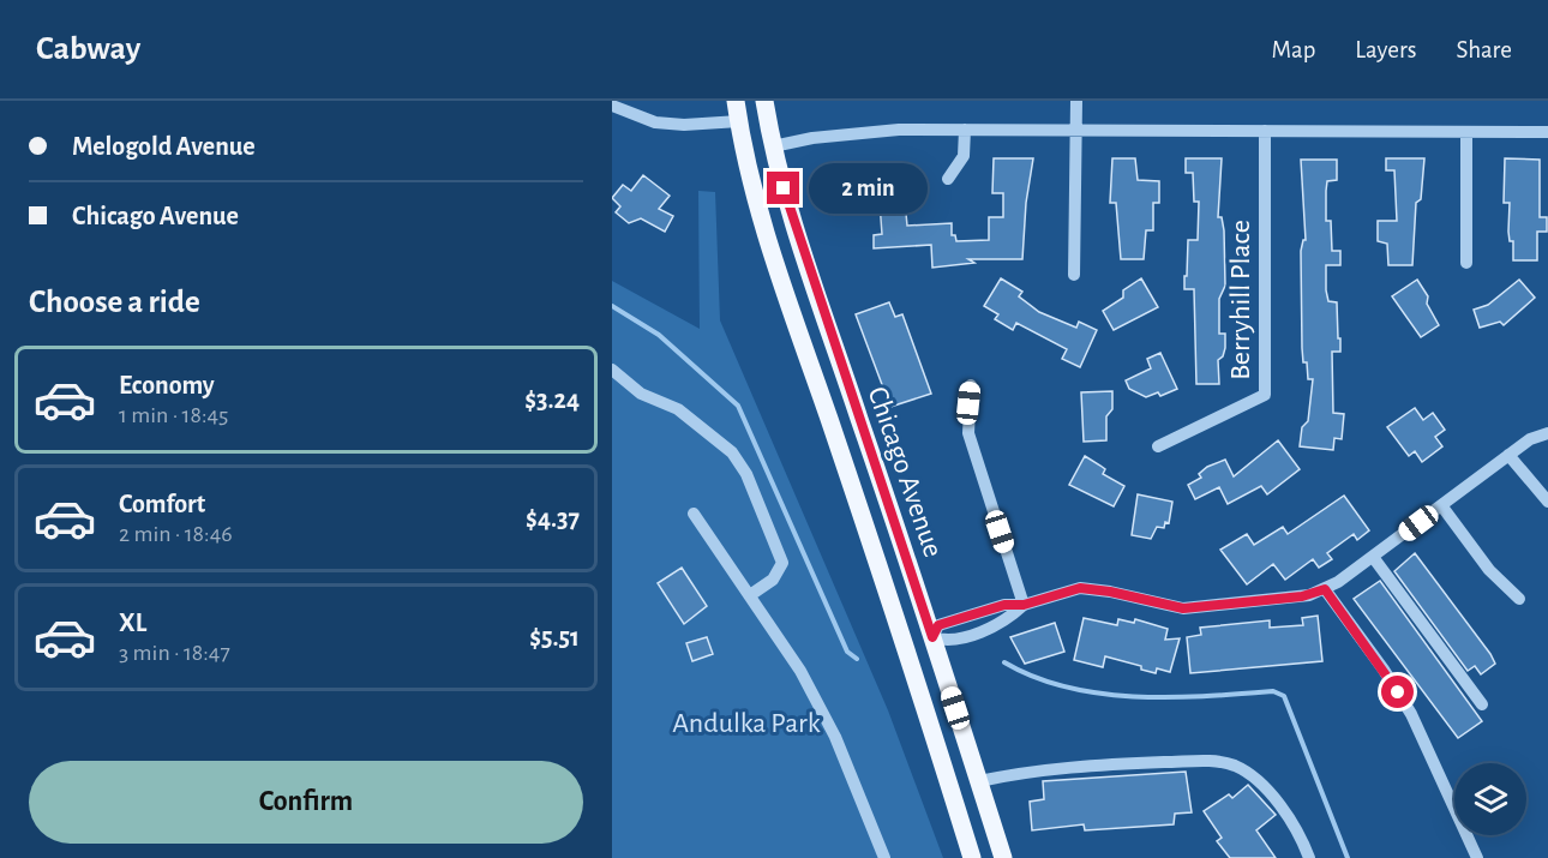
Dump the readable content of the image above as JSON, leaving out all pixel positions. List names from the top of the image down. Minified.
{"streets":{"main road":["Chicago Avenue"],"street":["Berryhill Place"]},"parks":["Andulka Park"],"page":{"header":"Cabway","nav":["Map","Layers","Share"],"banner":["Melogold Avenue","Chicago Avenue"],"bubble":"2 min","heading":"Choose a ride","list":[{"name":"Economy","note":"1 min · 18:45","value":"$3.24"},{"name":"Comfort","note":"2 min · 18:46","value":"$4.37"},{"name":"XL","note":"3 min · 18:47","value":"$5.51"}],"buttons":"Confirm"}}
